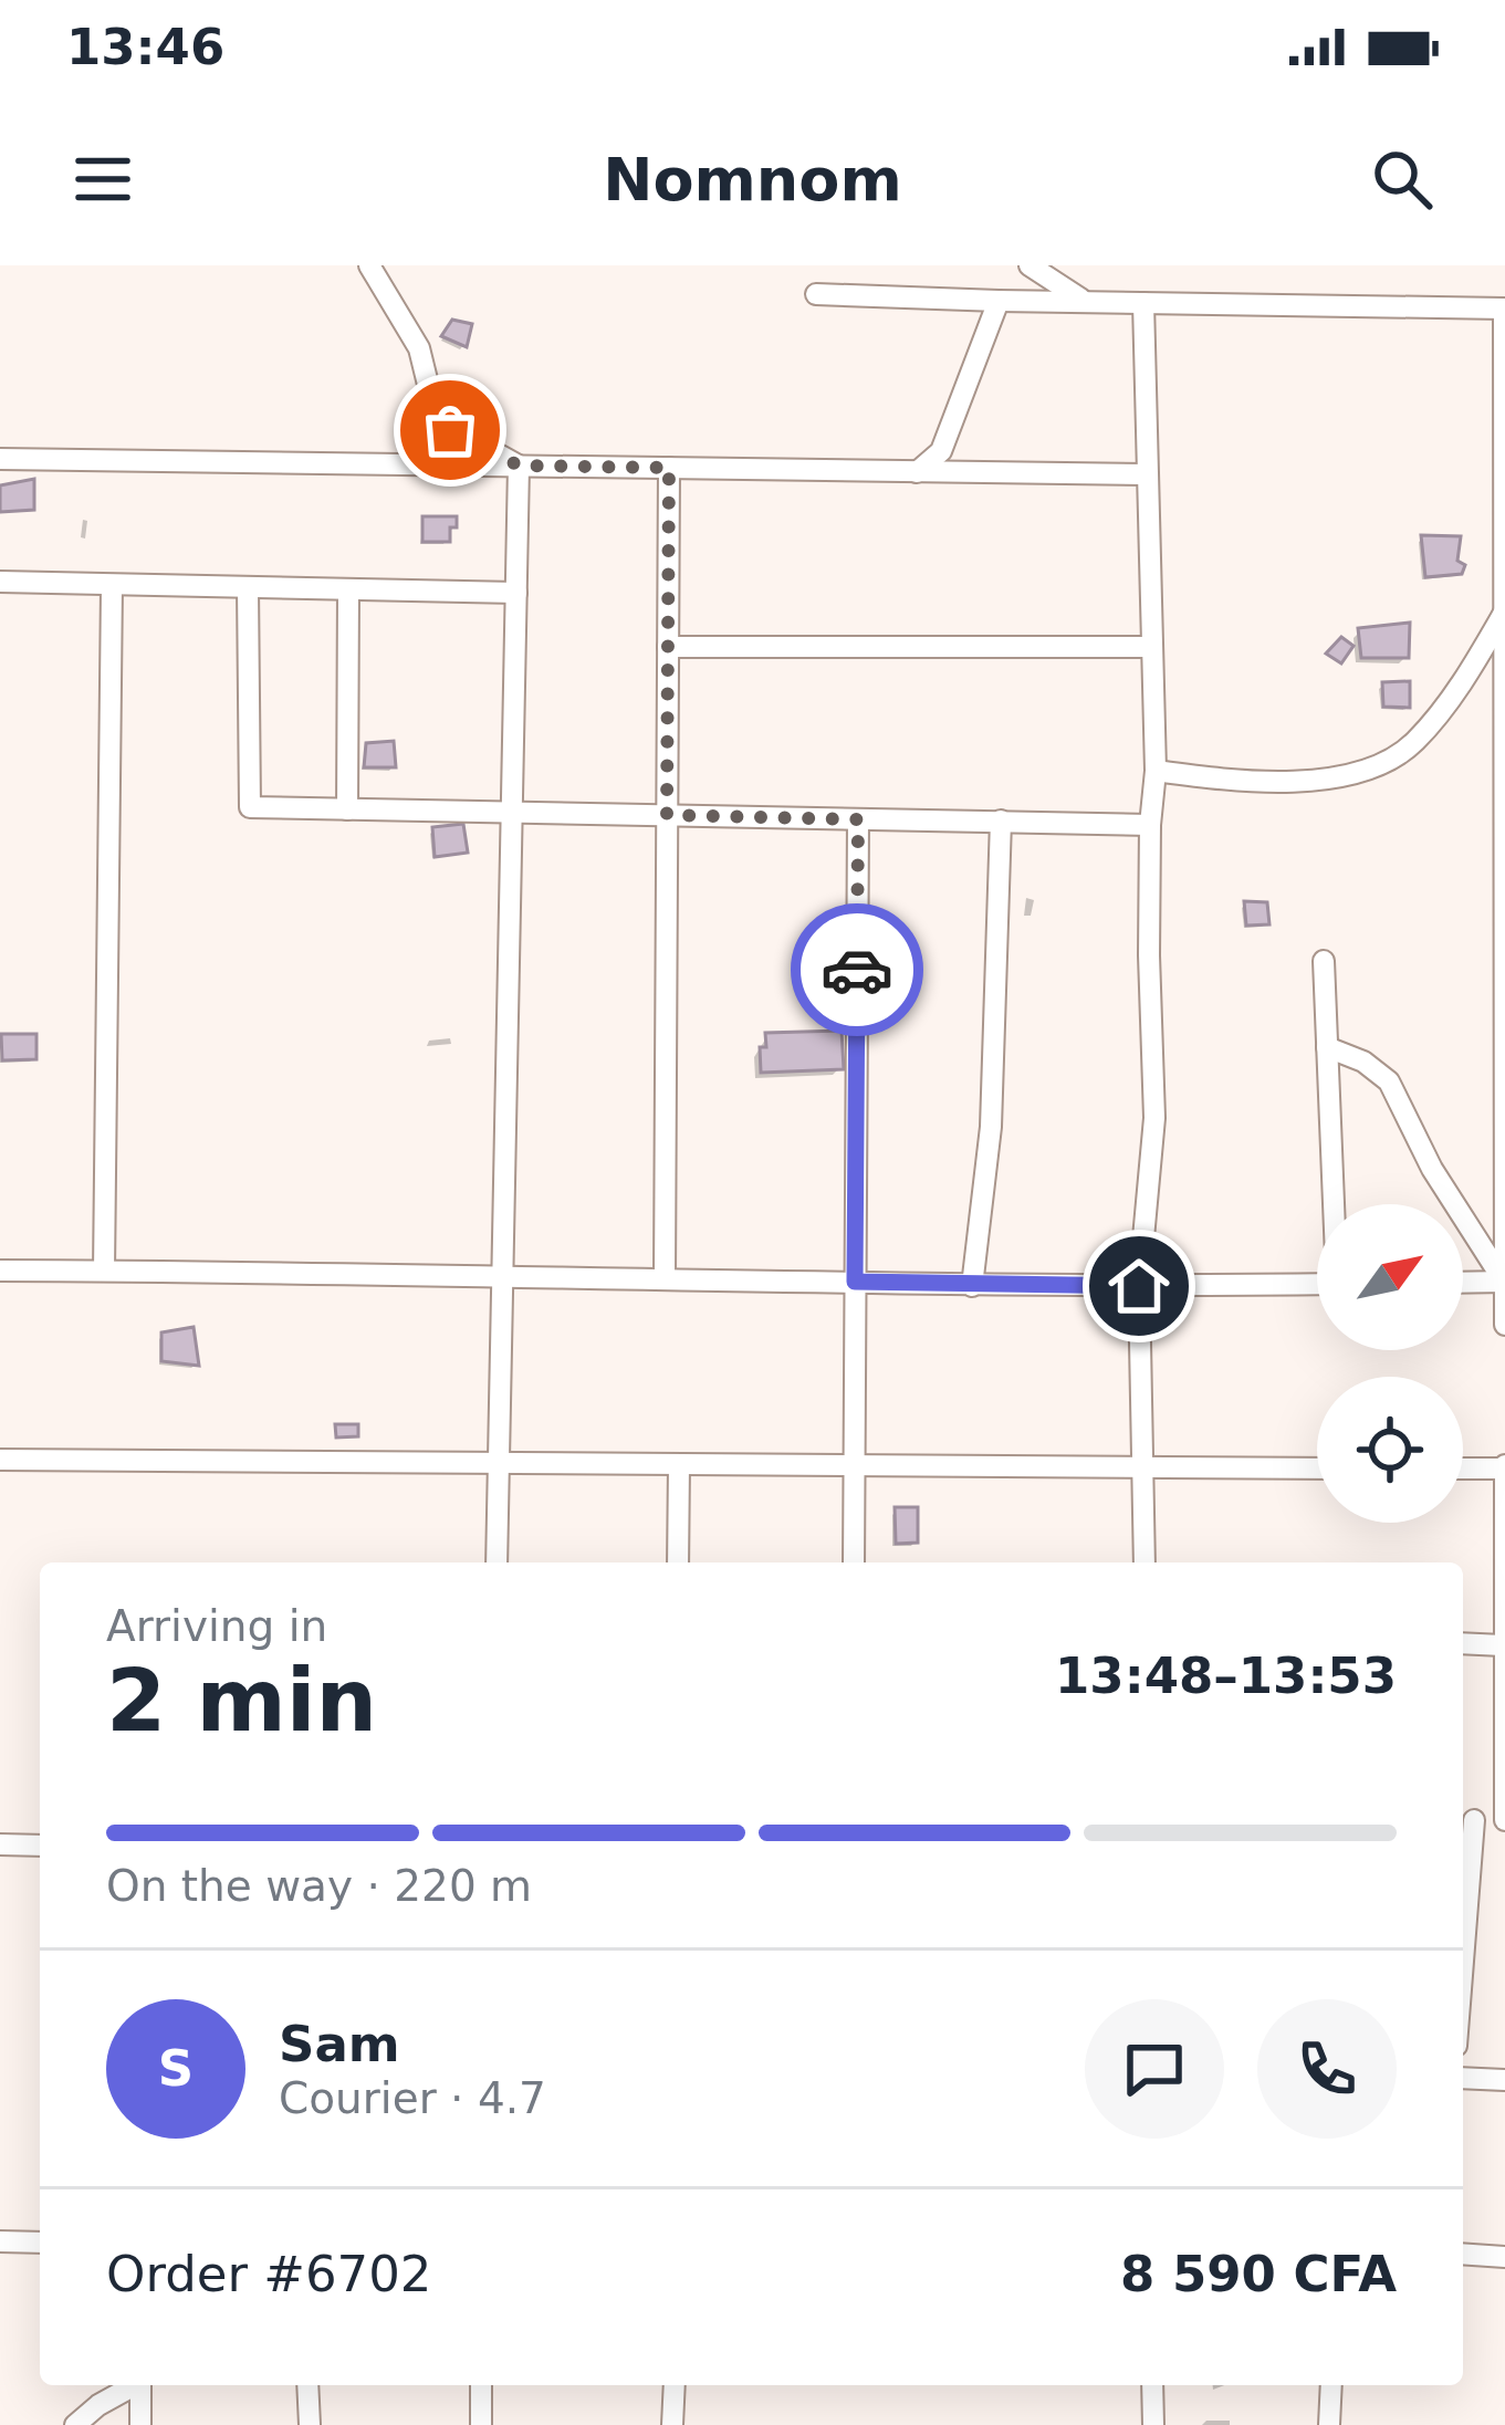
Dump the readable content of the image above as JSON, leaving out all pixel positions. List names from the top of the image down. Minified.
{"north":"top right","page":{"status":"13:46","header":"Nomnom","heading":["2 min","Arriving in","13:48–13:53"],"panel":["Sam","Courier · 4.7","Order #6702","8 590 CFA"],"bar":"On the way · 220 m","round":"S"}}
